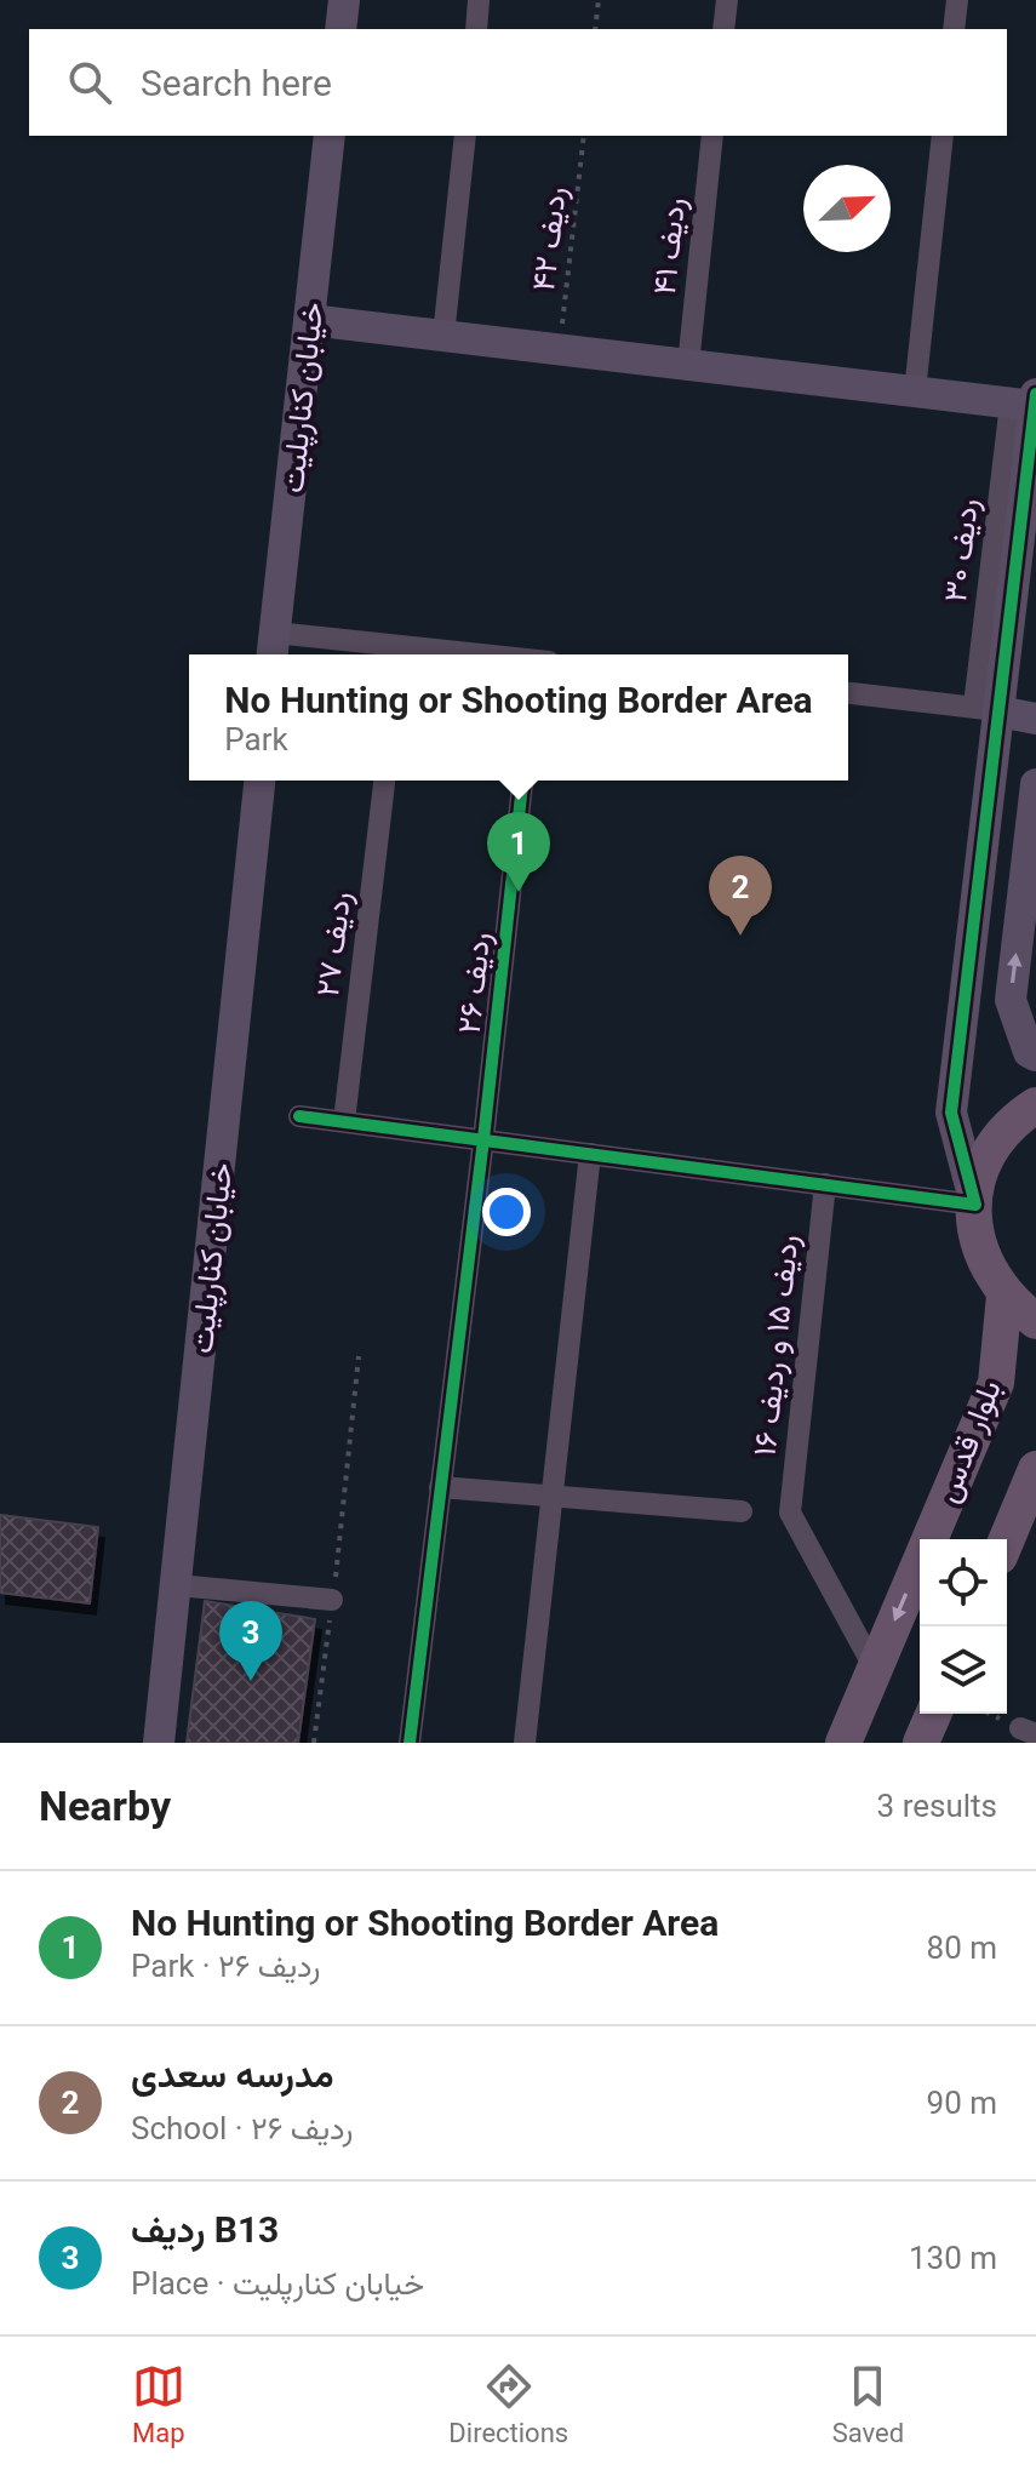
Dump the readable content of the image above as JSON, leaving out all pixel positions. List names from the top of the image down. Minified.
{"streets":{"main road":["بلوار قدس"],"street":["ردیف ۴۱","خیابان کنارپلیت","ردیف ۲۷","ردیف ۲۶","ردیف ۱۵ و ردیف ۱۶"],"path":["ردیف ۴۲"]},"crossings":[["ردیف ۱۵ و ردیف ۱۶","بلوار قدس"]],"one_way":["بلوار قدس"],"north":"top right","page":{"search":"Search here","popup":["No Hunting or Shooting Border Area","Park"],"pins":["1","2","3"],"heading":["Nearby","3 results"],"list":[{"mark":"1","name":"No Hunting or Shooting Border Area","note":"Park · ردیف ۲۶","value":"80 m"},{"mark":"2","name":"مدرسه سعدی","note":"School · ردیف ۲۶","value":"90 m"},{"mark":"3","name":"ردیف B13","note":"Place · خیابان کنارپلیت","value":"130 m"}],"nav":["Map","Directions","Saved"]}}
